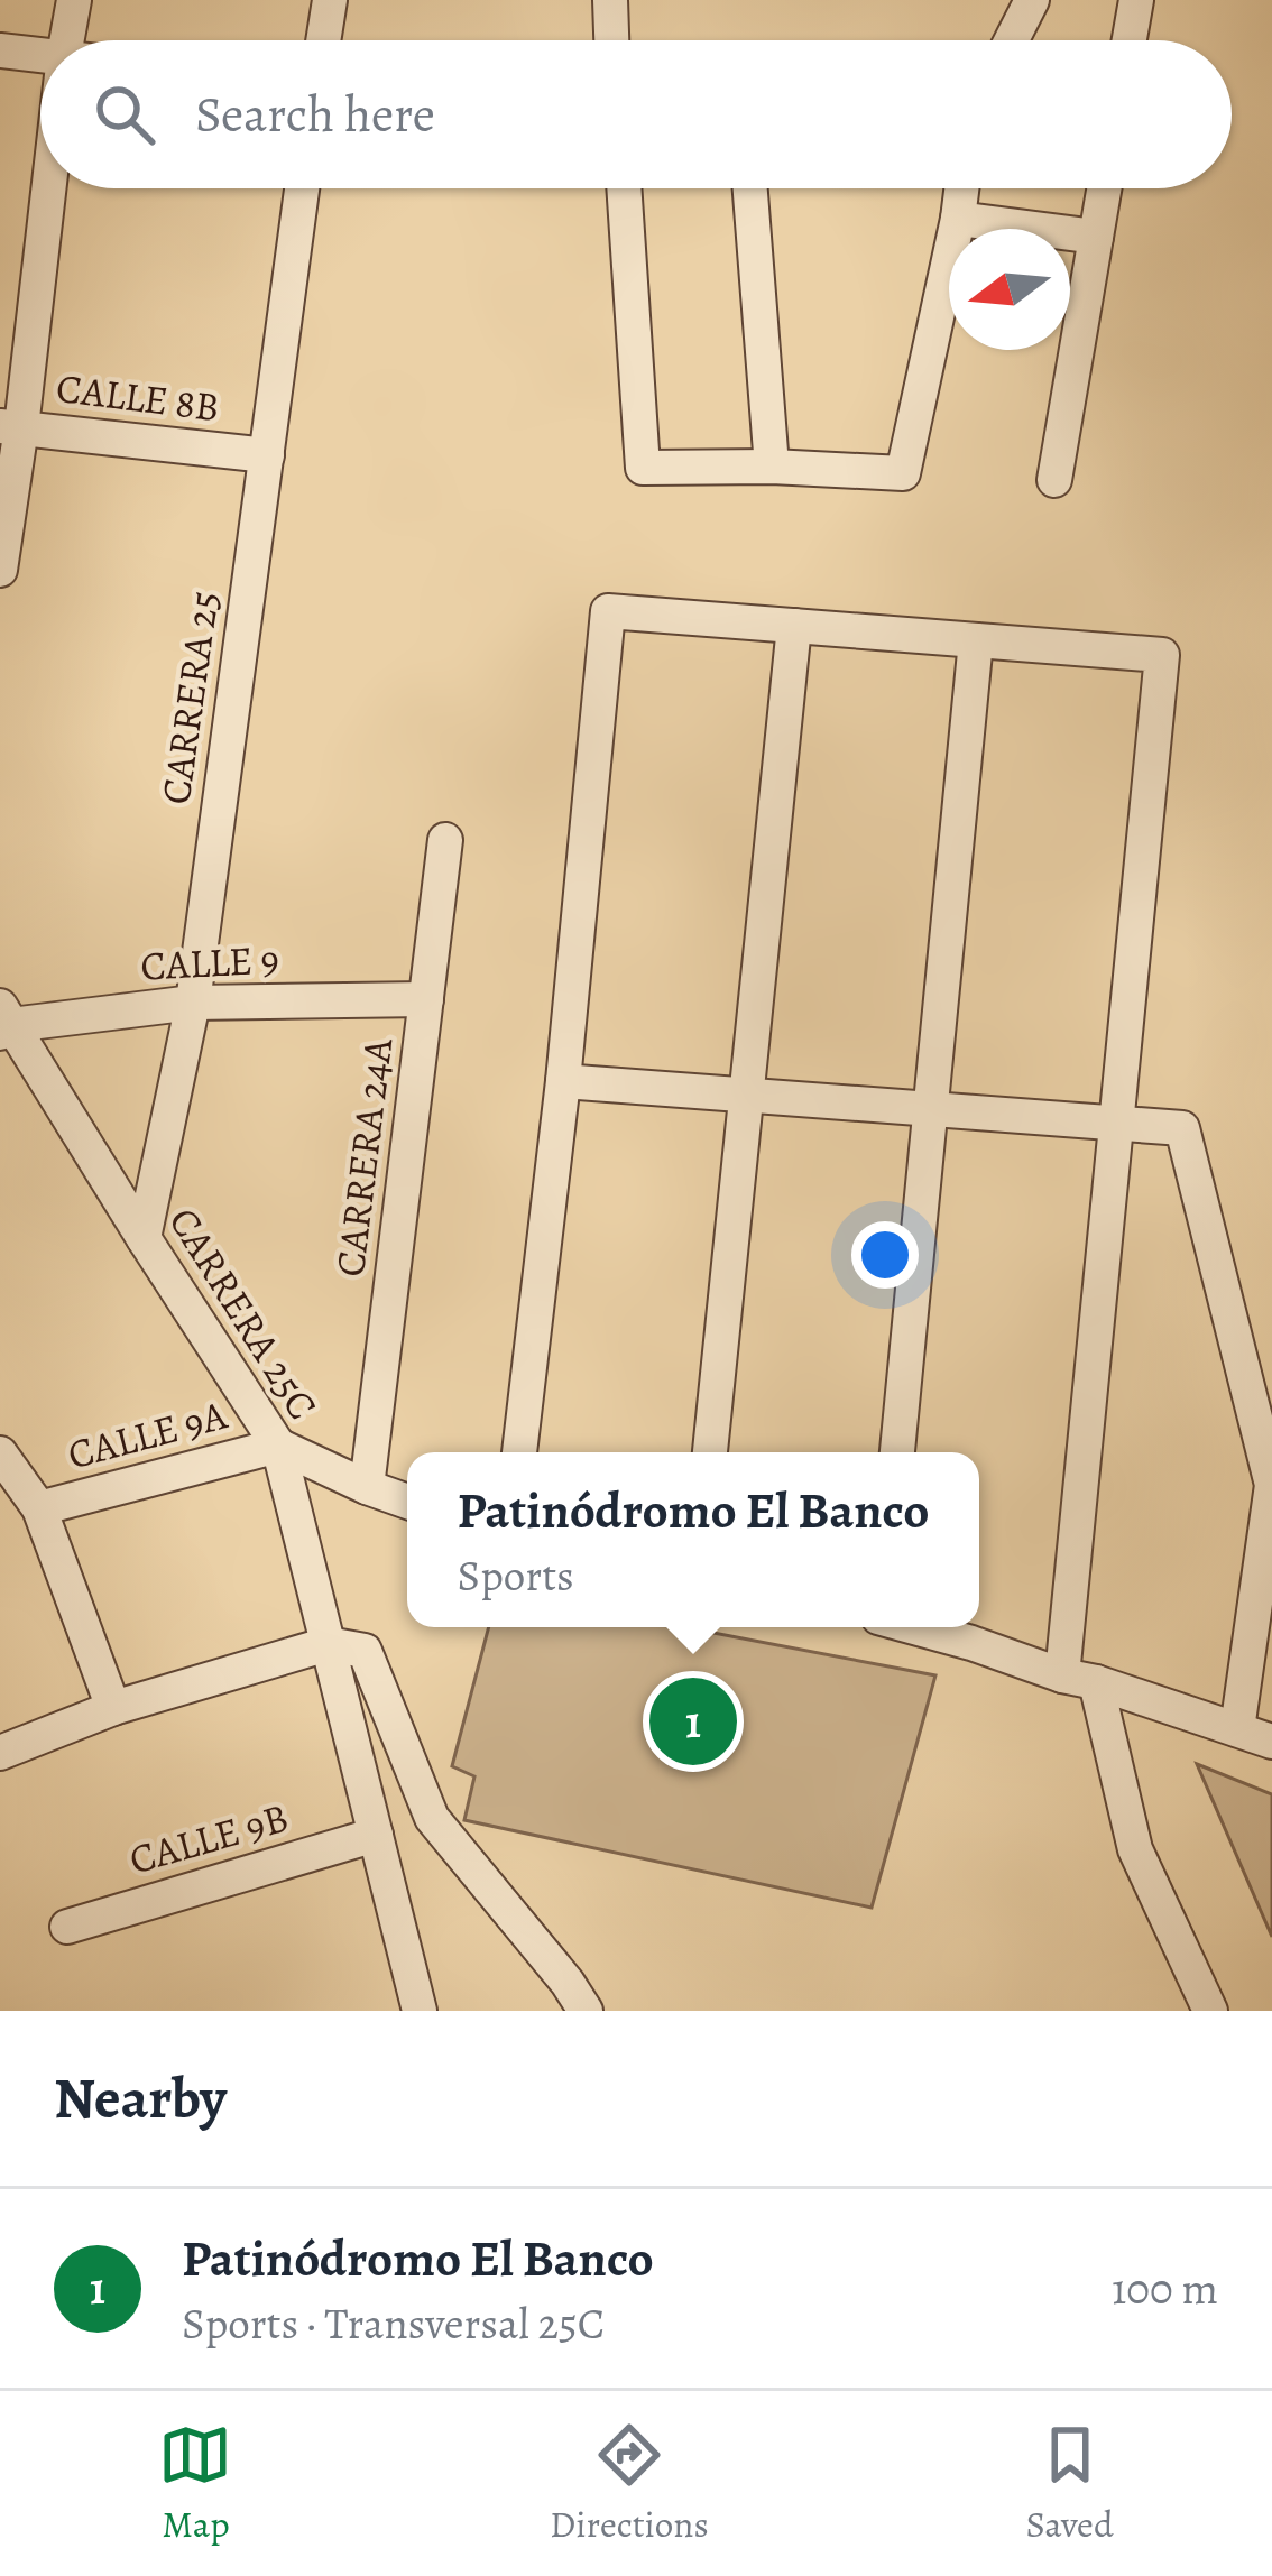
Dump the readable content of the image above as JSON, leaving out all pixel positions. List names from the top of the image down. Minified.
{"streets":{"street":["CALLE 8B","CARRERA 25","CALLE 9","CARRERA 24A","CARRERA 25C","CALLE 9A","CALLE 9B"]},"crossings":[["CALLE 8B","CARRERA 25"],["CARRERA 25","CALLE 9"],["CARRERA 25","CARRERA 25C"],["CALLE 9","CARRERA 24A"],["CALLE 9","CARRERA 25C"],["CARRERA 25C","CALLE 9A"],["CARRERA 25C","CALLE 9B"]],"north":"left","page":{"search":"Search here","popup":["Patinódromo El Banco","Sports"],"pins":"1","heading":"Nearby","list":[{"mark":"1","name":"Patinódromo El Banco","note":"Sports · Transversal 25C","value":"100 m"}],"nav":["Map","Directions","Saved"]}}
